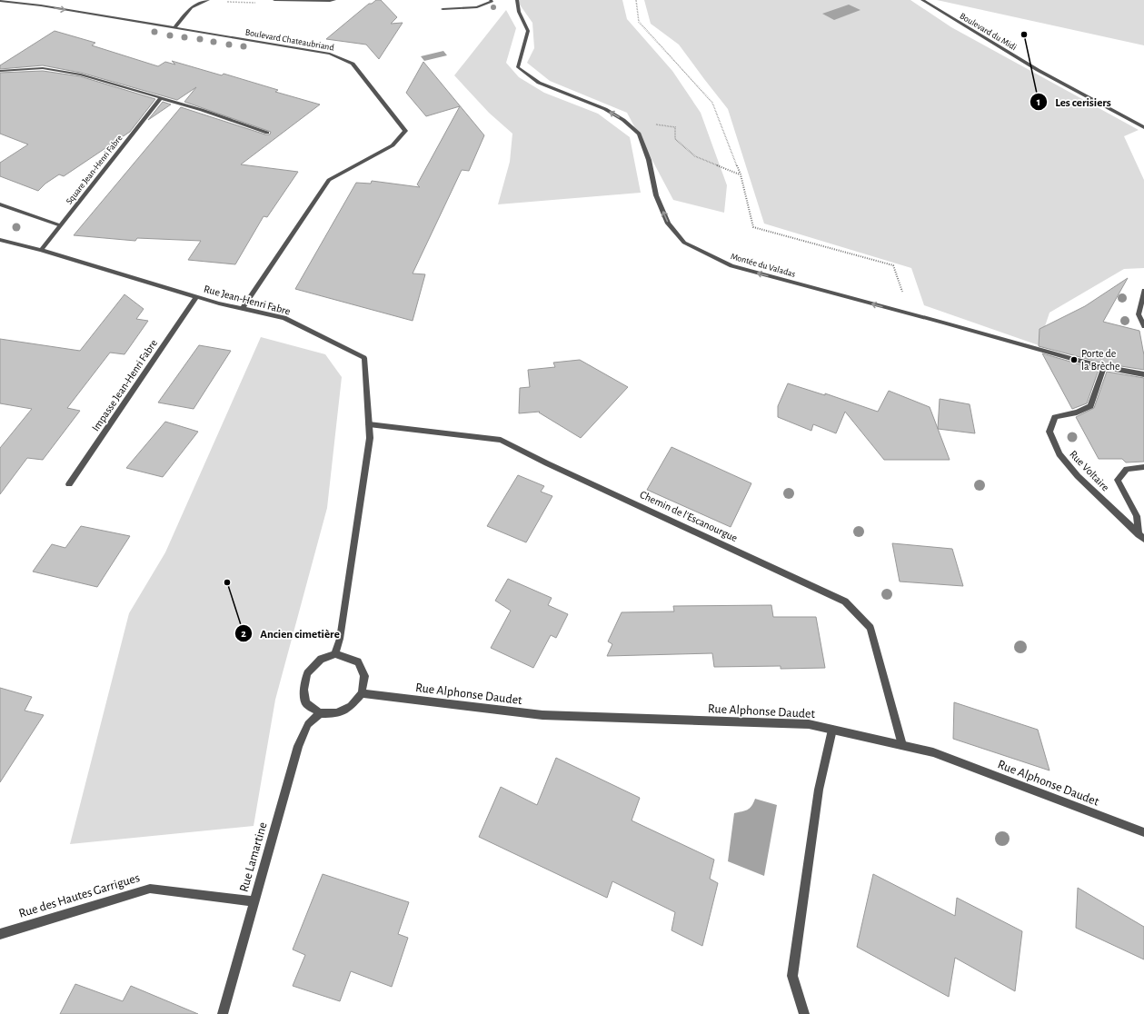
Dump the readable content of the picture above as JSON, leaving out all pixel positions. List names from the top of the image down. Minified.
{"streets":{"street":["Boulevard du Midi","Boulevard Chateaubriand","Square Jean-Henri Fabre","Montée du Valadas","Rue Jean-Henri Fabre","Impasse Jean-Henri Fabre","Rue Voltaire","Chemin de l'Escanourgue","Rue Alphonse Daudet","Rue Lamartine","Rue des Hautes Garrigues"]},"crossings":[["Boulevard Chateaubriand","Rue Jean-Henri Fabre"],["Square Jean-Henri Fabre","Rue Jean-Henri Fabre"],["Montée du Valadas","Rue Voltaire"],["Rue Jean-Henri Fabre","Impasse Jean-Henri Fabre"],["Rue Jean-Henri Fabre","Chemin de l'Escanourgue"],["Rue Jean-Henri Fabre","Rue Alphonse Daudet"],["Rue Jean-Henri Fabre","Rue Lamartine"],["Chemin de l'Escanourgue","Rue Alphonse Daudet"],["Rue Alphonse Daudet","Rue Lamartine"],["Rue Lamartine","Rue des Hautes Garrigues"]],"one_way":["Montée du Valadas"],"places":["Les cerisiers","Porte de la Brèche","Ancien cimetière"]}
